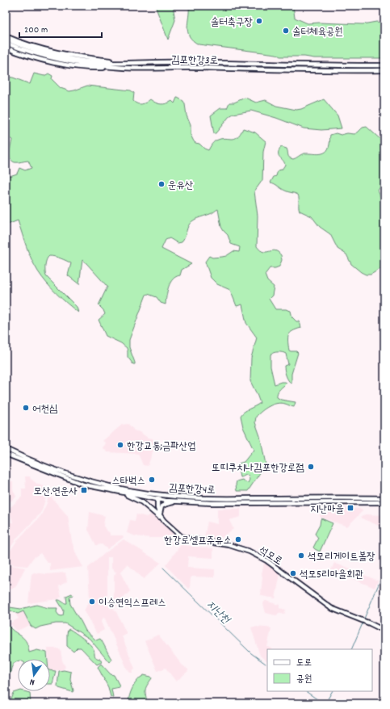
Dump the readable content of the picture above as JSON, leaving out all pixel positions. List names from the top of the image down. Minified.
{"streets":{"street":["김포한강3로","김포한강4로","석모로"]},"crossings":[["김포한강4로","석모로"]],"water":["지난천"],"places":{"other":["솔터축구장","솔터체육공원","운유산","어천심","한강교통;금파산업","또띠쿠치나김포한강로점","스타벅스","한강로셀프주유소","석모리게이트볼장","석모5리마을회관","이승연익스프레스"],"transit":["모산.연운사","지난마을"]},"legend":["도로","공원"],"scale_bar":"200 m","north":"bottom"}
